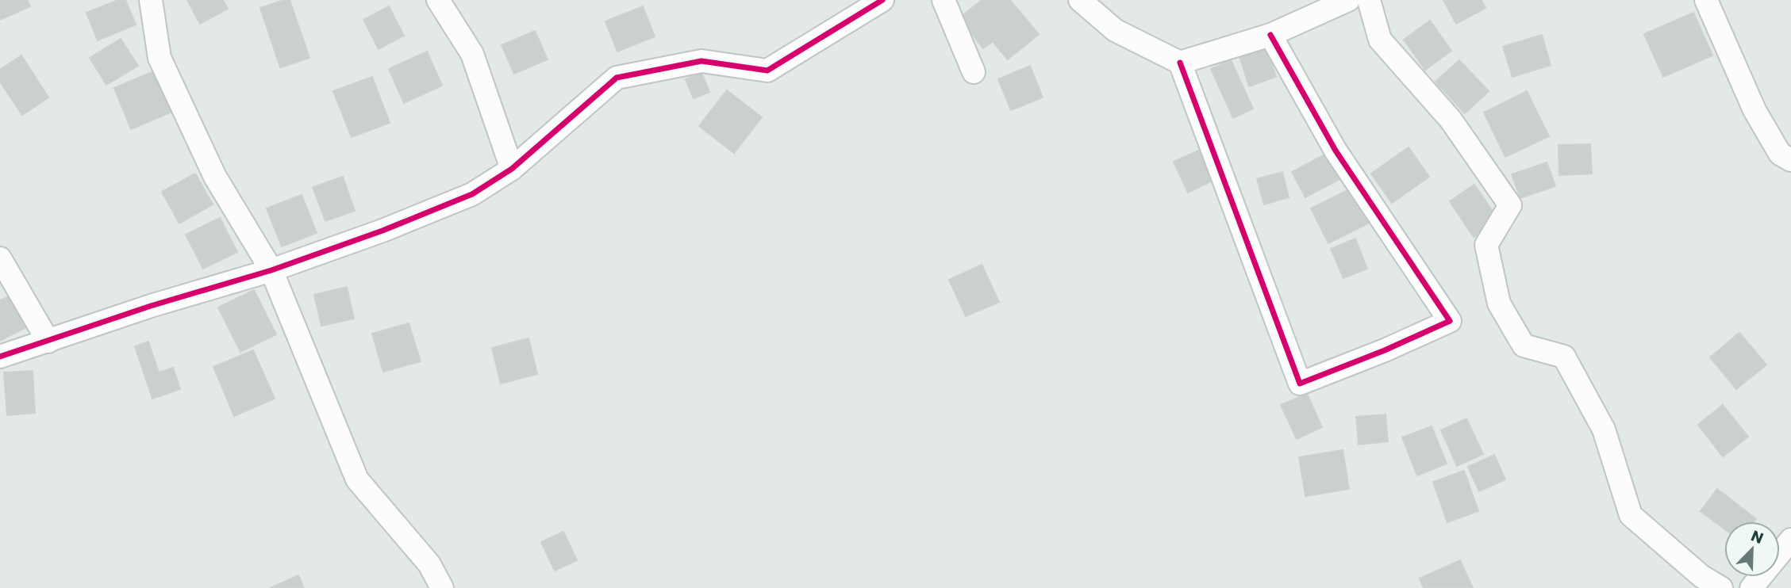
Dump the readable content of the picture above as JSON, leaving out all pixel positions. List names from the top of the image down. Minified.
{"north":"top right"}
